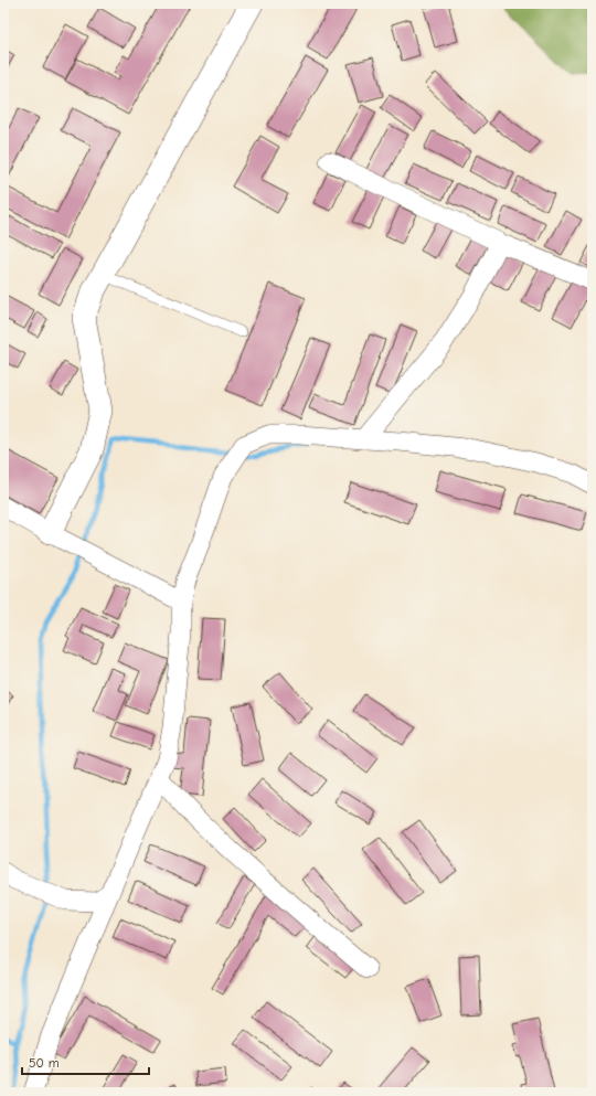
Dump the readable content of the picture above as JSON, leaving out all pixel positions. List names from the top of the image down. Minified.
{"scale_bar":"50 m"}
